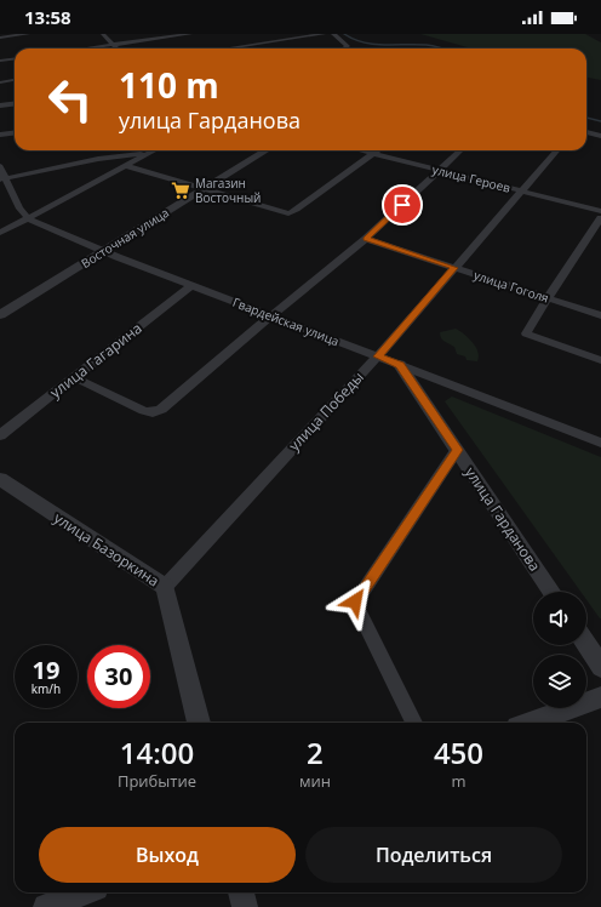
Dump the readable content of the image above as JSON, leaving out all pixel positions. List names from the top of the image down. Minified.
{"streets":{"street":["улица Героев","Восточная улица","улица Гоголя","Гвардейская улица","улица Гагарина","улица Победы","улица Гарданова","улица Базоркина"]},"crossings":[["улица Героев","улица Победы"],["Восточная улица","Гвардейская улица"],["улица Гоголя","улица Победы"],["Гвардейская улица","улица Гагарина"],["Гвардейская улица","улица Победы"],["Гвардейская улица","улица Гарданова"],["улица Победы","улица Базоркина"]],"places":{"supermarket":["Магазин Восточный"]},"page":{"status":"13:58","turn":["110 m","улица Гарданова"],"speed":"19 km/h","limit":"30","eta":["14:00","Прибытие","2","мин","450","m"],"buttons":["Выход","Поделиться"]}}
